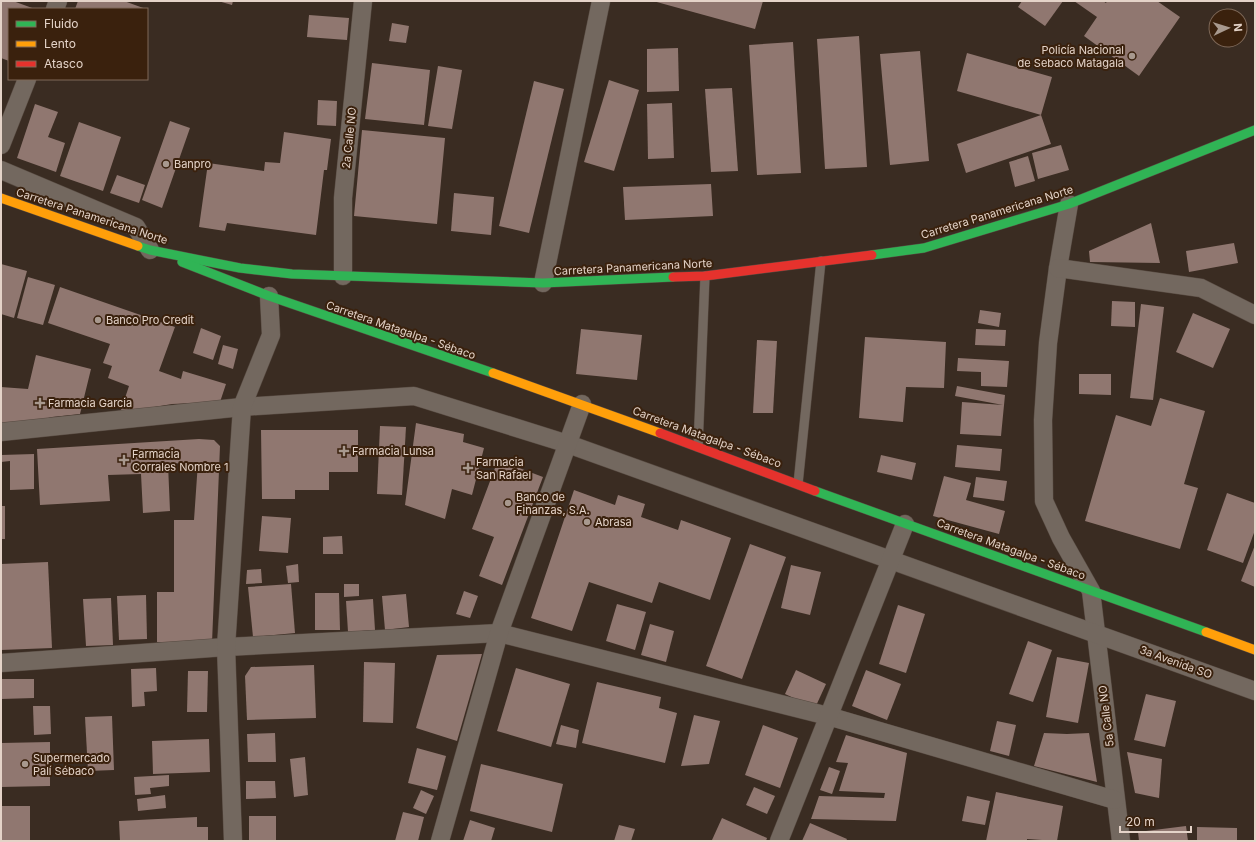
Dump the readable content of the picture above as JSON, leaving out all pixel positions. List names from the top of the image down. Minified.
{"streets":{"main road":["Carretera Panamericana Norte","Carretera Matagalpa - Sébaco"],"street":["2a Calle NO","3a Avenida SO","5a Calle NO"]},"crossings":[["2a Calle NO","Carretera Panamericana Norte"],["Carretera Panamericana Norte","Carretera Matagalpa - Sébaco"],["Carretera Matagalpa - Sébaco","5a Calle NO"],["3a Avenida SO","5a Calle NO"]],"places":{"other":["Policía Nacional de Sebaco Matagala","Banpro","Banco Pro Credit","Banco de Finanzas, S.A.","Abrasa","Supermercado Palí Sébaco"],"health":["Farmacia Garcia","Farmacia Lunsa","Farmacia Corrales Nombre 1","Farmacia San Rafael"]},"legend":["Fluido","Lento","Atasco"],"scale_bar":"20 m","north":"right"}
